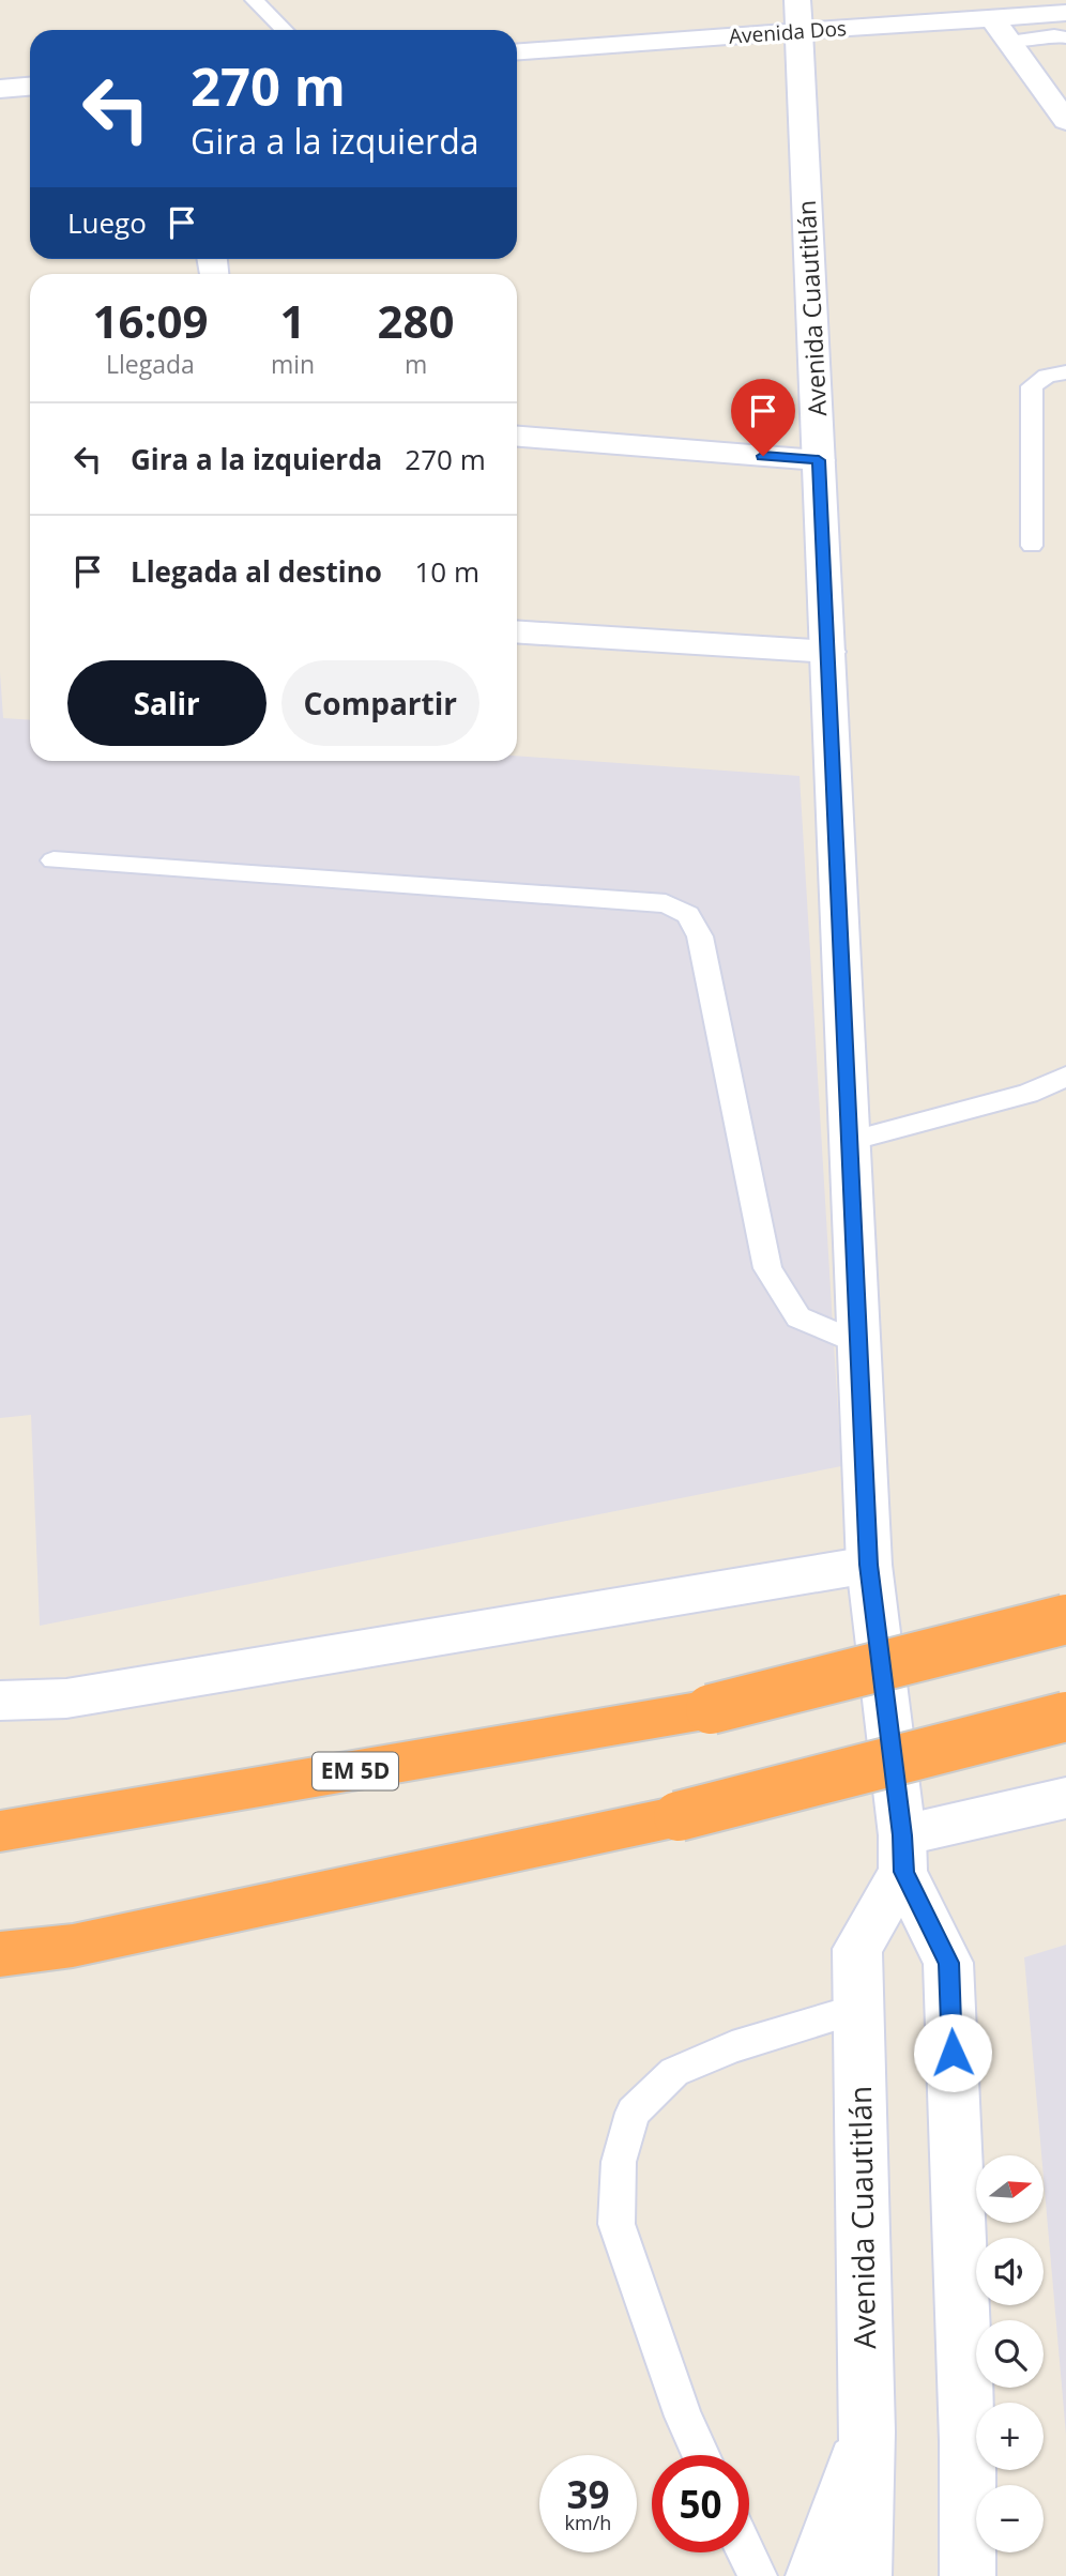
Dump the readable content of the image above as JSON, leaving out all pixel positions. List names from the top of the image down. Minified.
{"streets":{"highway":["EM 5D"],"main road":["Avenida Dos","Avenida Cuautitlán"]},"crossings":[["Avenida Dos","Avenida Cuautitlán"]],"north":"right","page":{"turn":["270 m","Gira a la izquierda"],"then":"Luego","eta":["16:09","Llegada","1","min","280","m"],"list":[{"name":"Gira a la izquierda","value":"270 m"},{"name":"Llegada al destino","value":"10 m"}],"buttons":["Salir","Compartir"],"map_buttons":["+","−"],"speed":"39 km/h","limit":"50"}}
